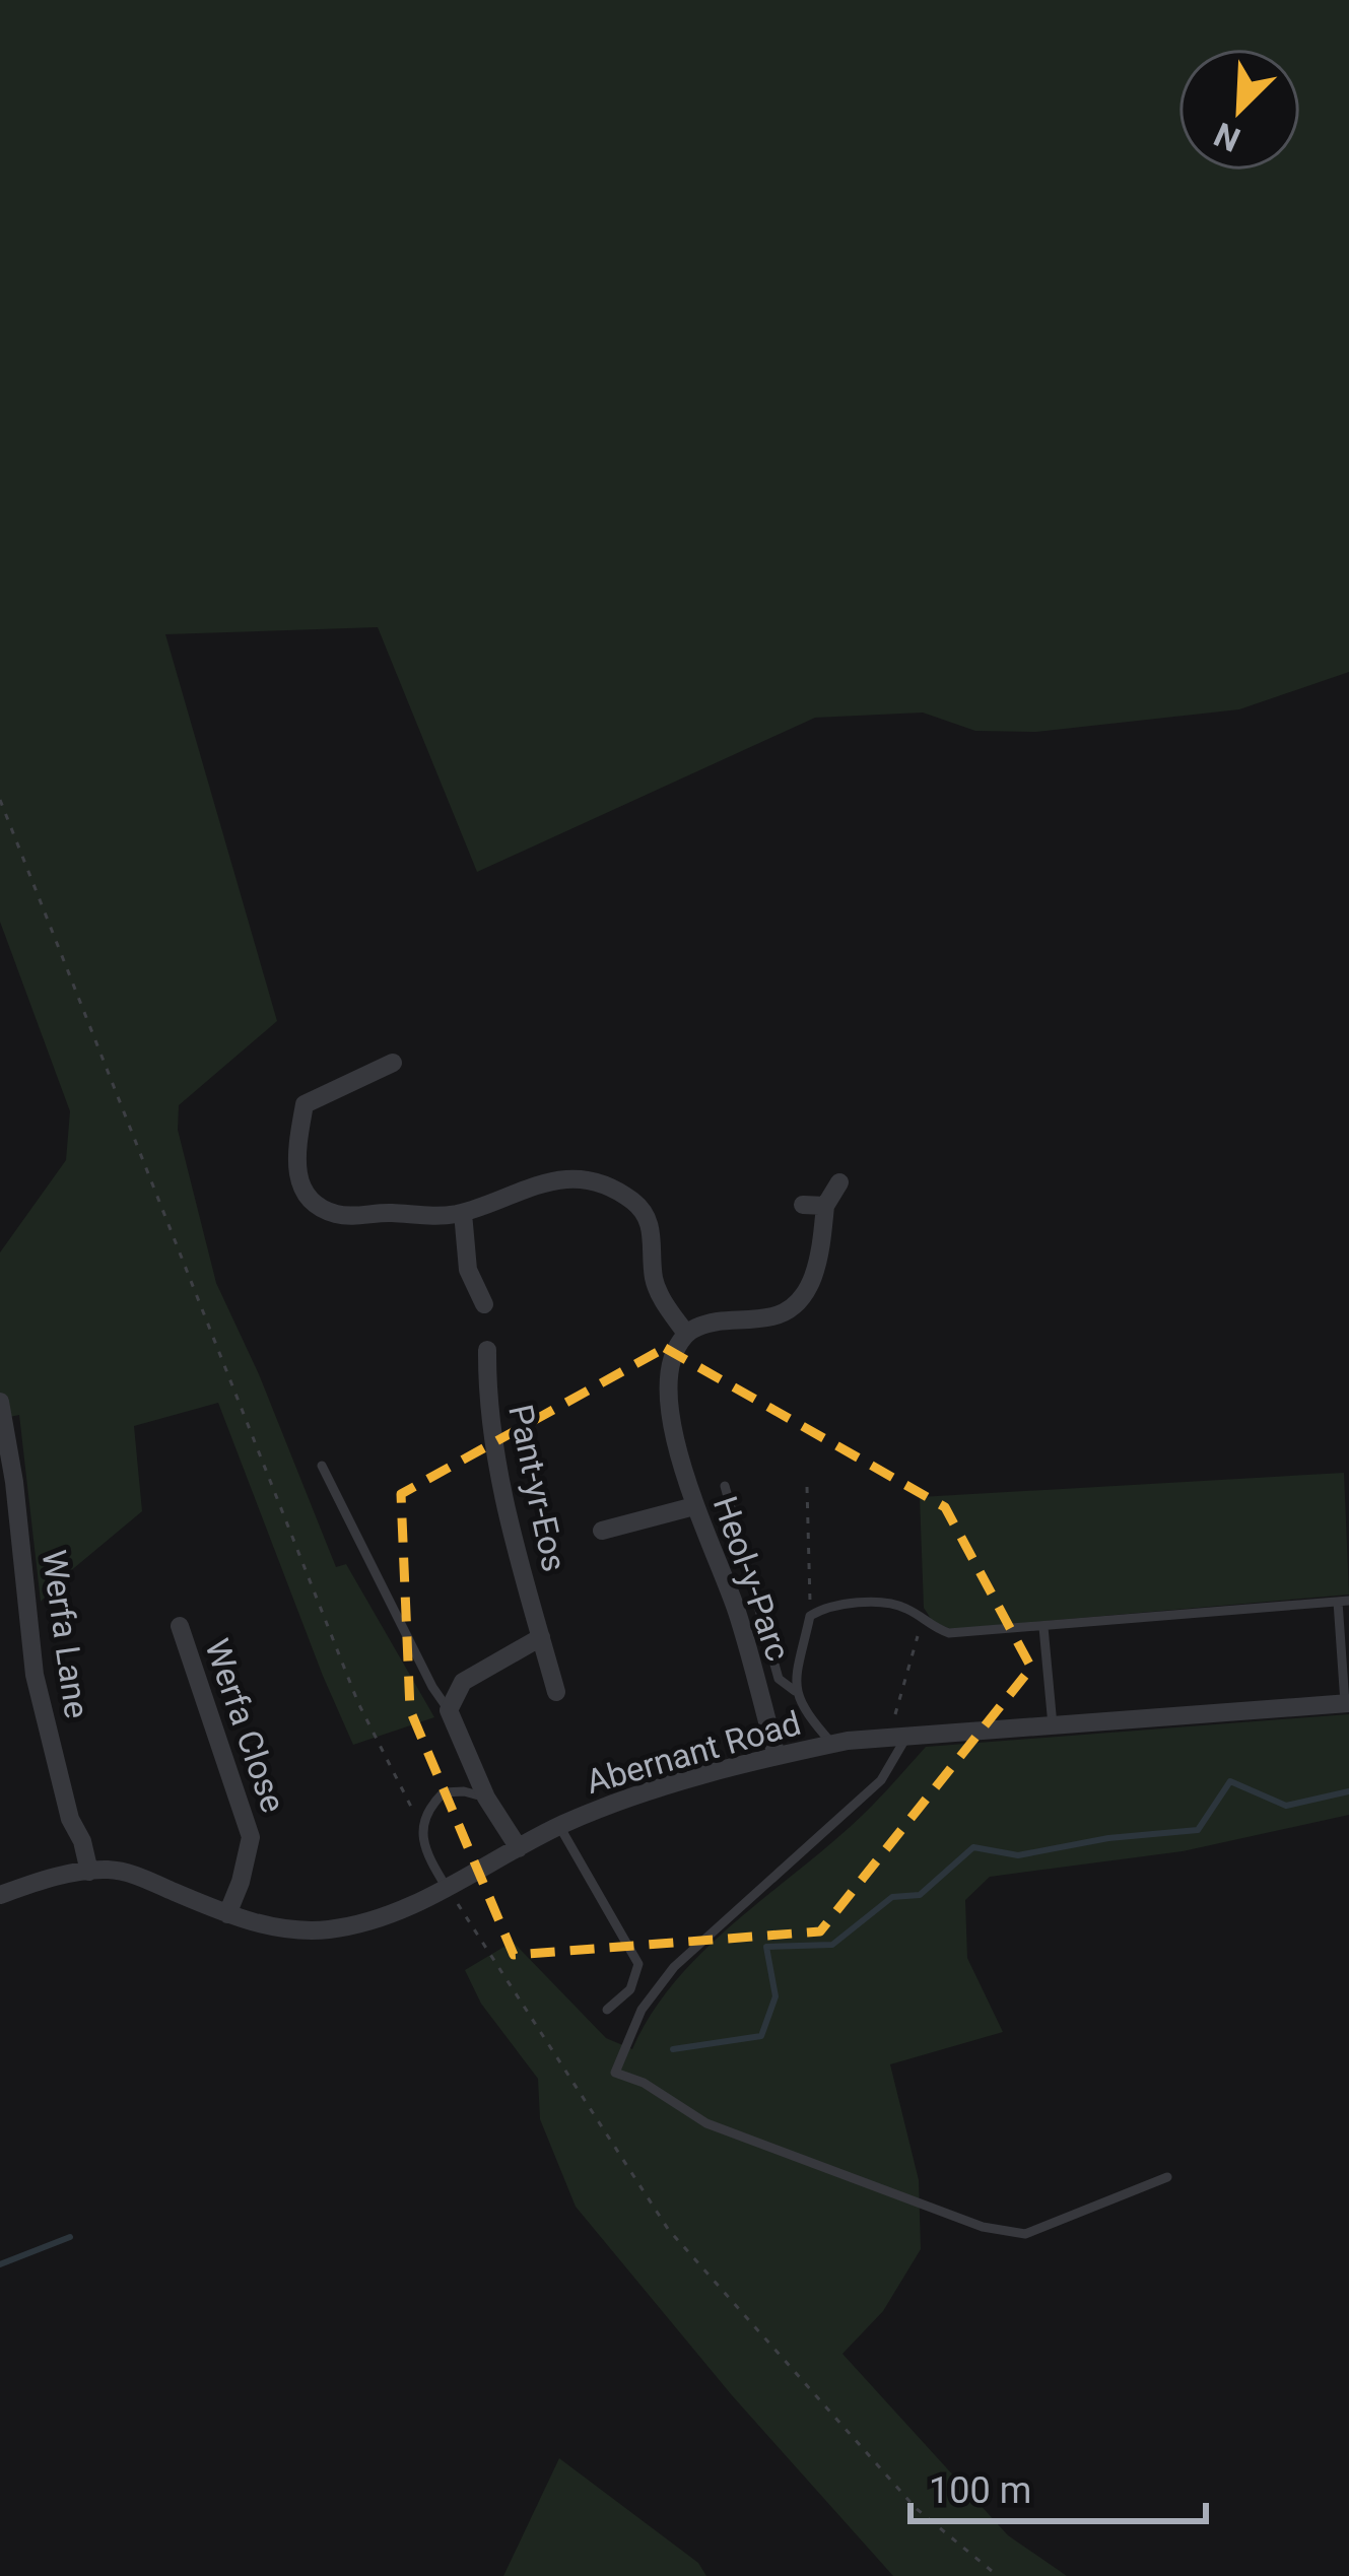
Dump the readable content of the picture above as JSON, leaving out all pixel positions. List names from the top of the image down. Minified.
{"streets":{"street":["Pant-yr-Eos","Heol-y-Parc","Werfa Lane","Werfa Close","Abernant Road"]},"crossings":[["Heol-y-Parc","Abernant Road"],["Werfa Lane","Abernant Road"],["Werfa Close","Abernant Road"]],"scale_bar":"100 m","north":"bottom left"}
